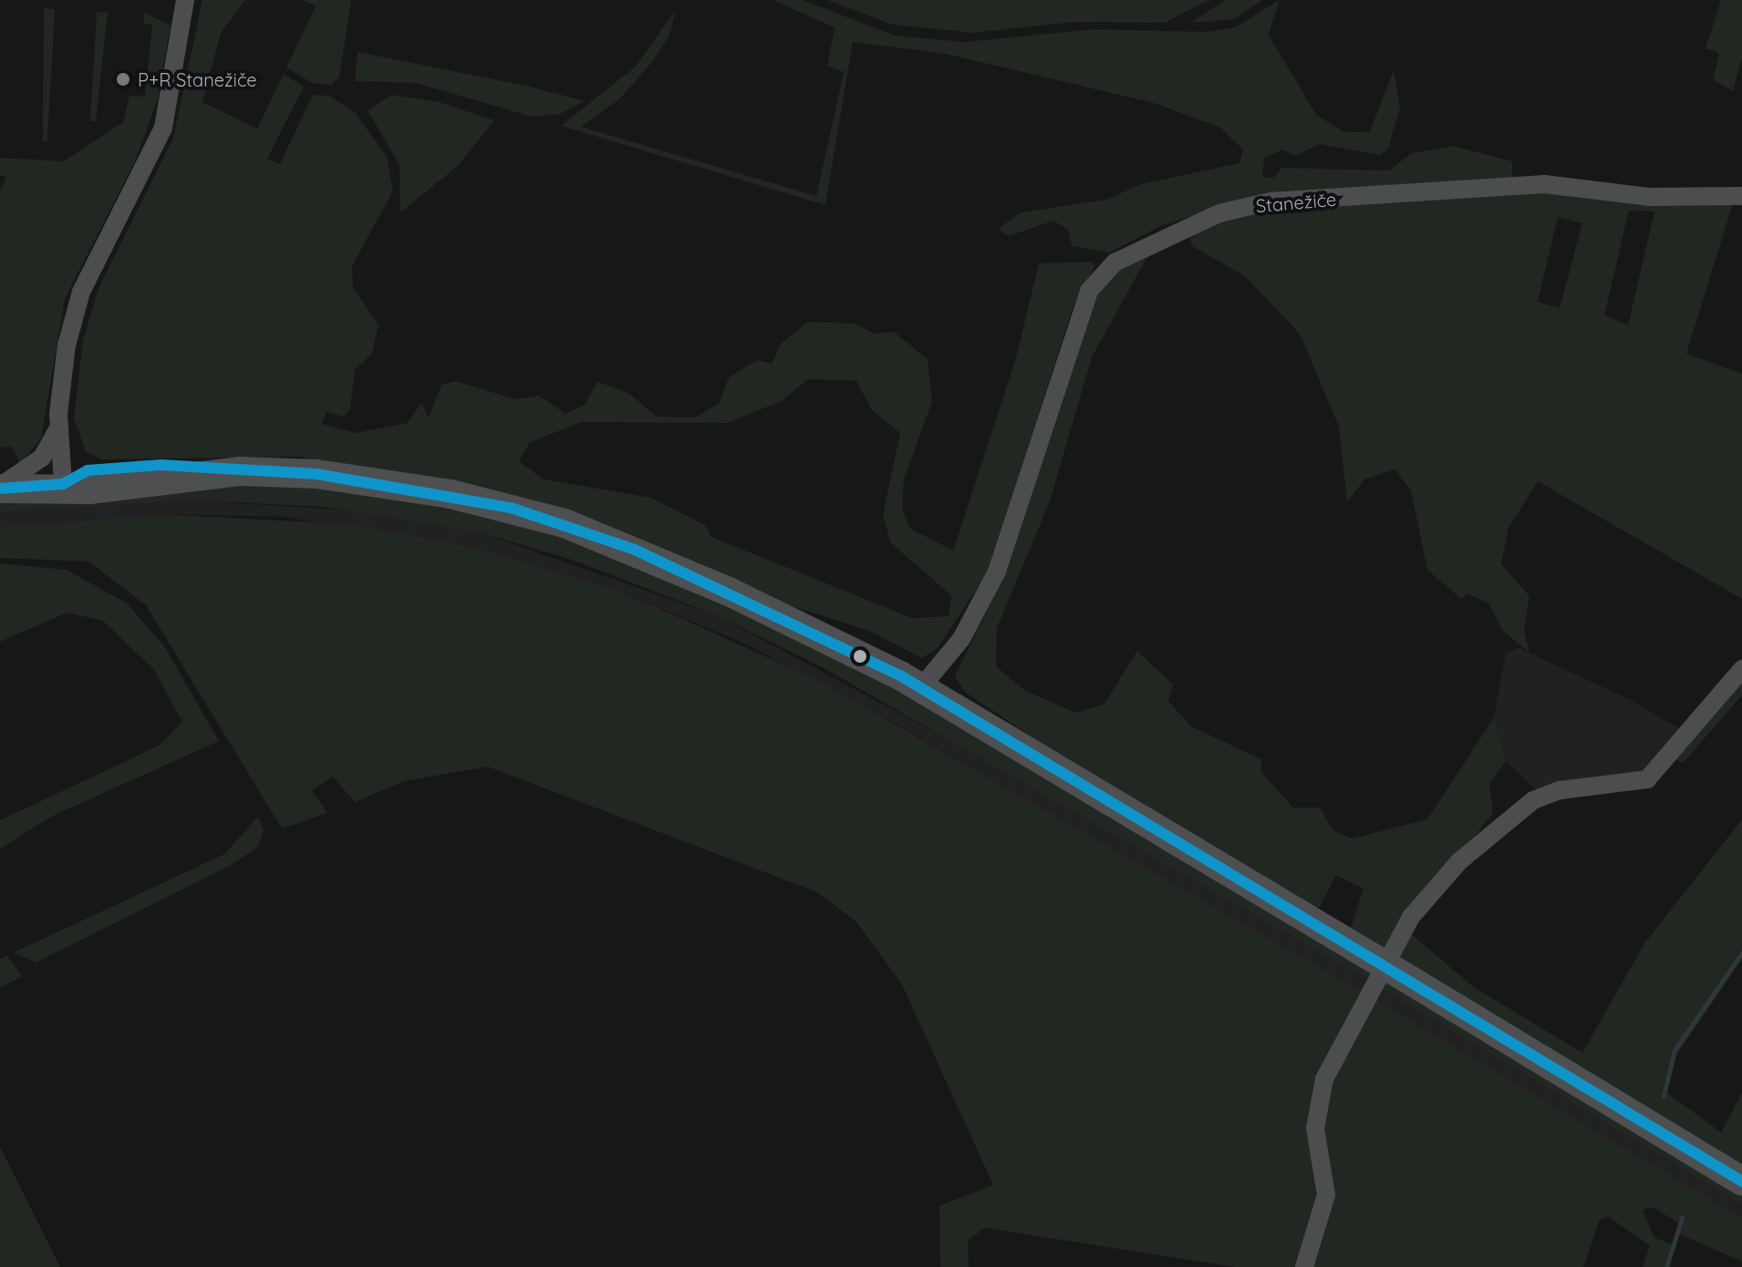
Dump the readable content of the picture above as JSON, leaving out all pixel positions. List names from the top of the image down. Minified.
{"streets":{"street":["Stanežiče"]},"places":["P+R Stanežiče"]}
